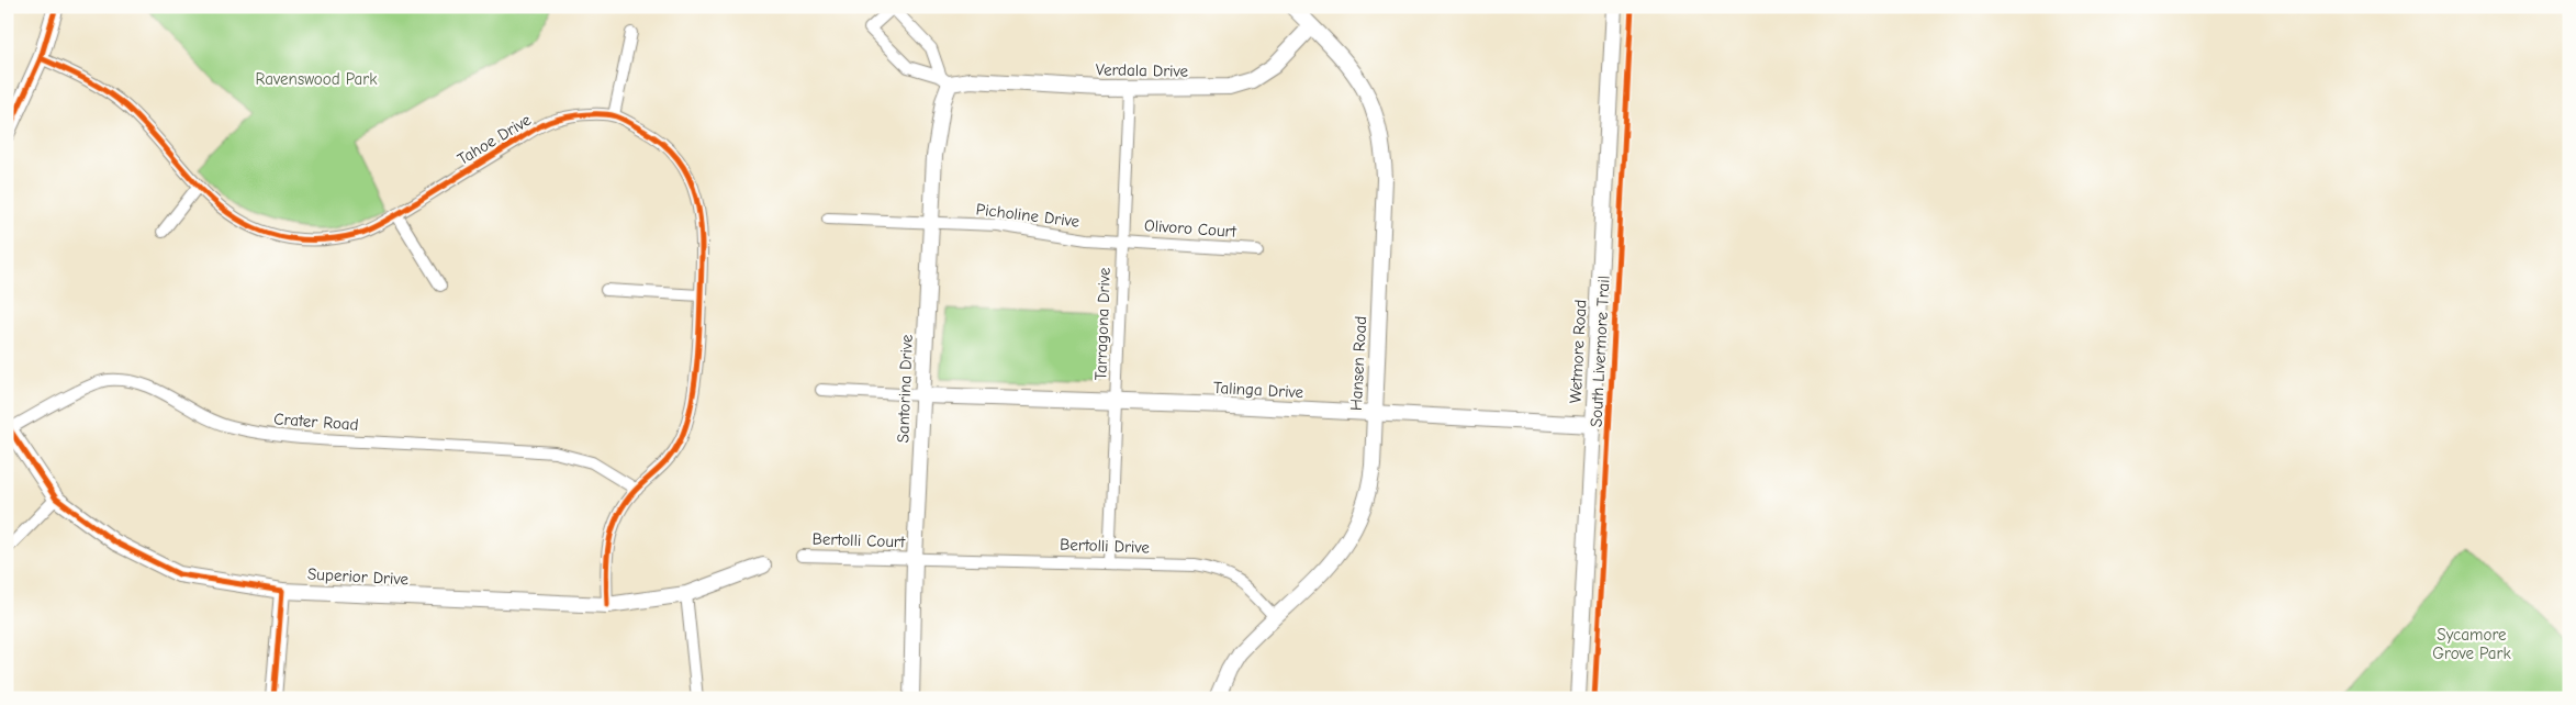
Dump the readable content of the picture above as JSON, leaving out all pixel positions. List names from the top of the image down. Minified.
{"streets":{"street":["Verdala Drive","Tahoe Drive","Picholine Drive","Olivoro Court","Tarragona Drive","Wetmore Road","Hansen Road","Santorina Drive","Talinga Drive","Crater Road","Bertolli Court","Bertolli Drive","Superior Drive"],"cycle path":["South Livermore Trail"]},"crossings":[["Verdala Drive","Tarragona Drive"],["Verdala Drive","Hansen Road"],["Verdala Drive","Santorina Drive"],["Tahoe Drive","Crater Road"],["Tahoe Drive","Superior Drive"],["Picholine Drive","Olivoro Court"],["Picholine Drive","Tarragona Drive"],["Picholine Drive","Santorina Drive"],["Olivoro Court","Tarragona Drive"],["Tarragona Drive","Talinga Drive"],["Tarragona Drive","Bertolli Drive"],["Wetmore Road","Talinga Drive"],["Hansen Road","Talinga Drive"],["Hansen Road","Bertolli Drive"],["Santorina Drive","Talinga Drive"],["Santorina Drive","Bertolli Court"],["Santorina Drive","Bertolli Drive"],["Crater Road","Superior Drive"],["Bertolli Court","Bertolli Drive"]],"parks":["Ravenswood Park","Sycamore Grove Park"]}
